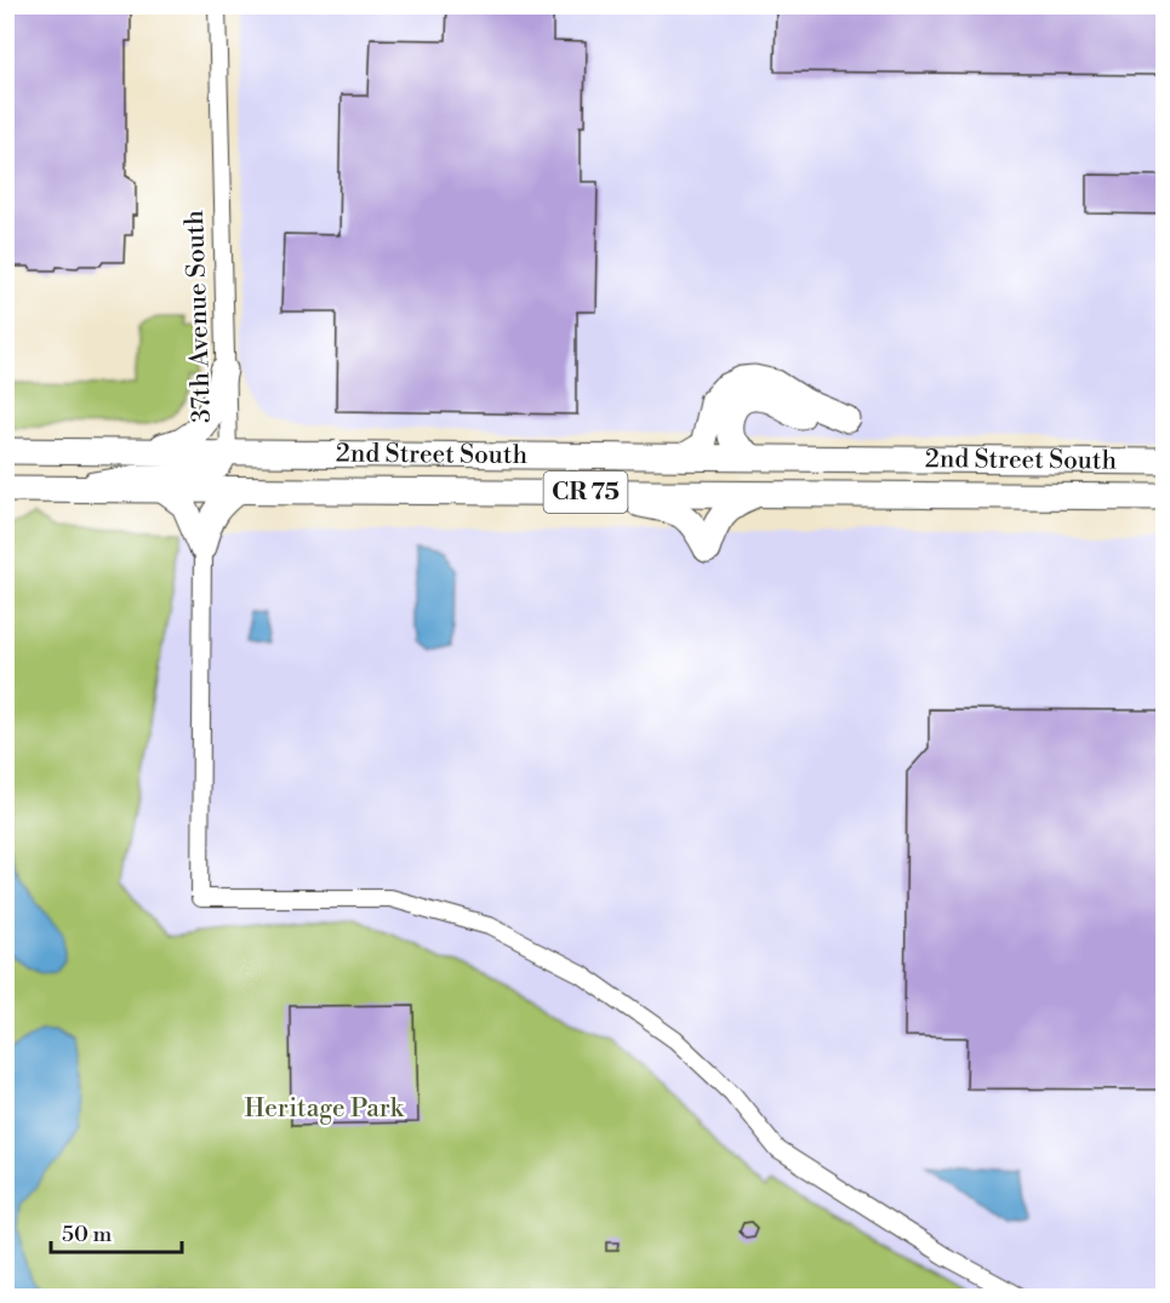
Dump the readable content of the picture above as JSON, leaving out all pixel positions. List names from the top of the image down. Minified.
{"streets":{"main road":["2nd Street South","CR 75"],"street":["37th Avenue South"]},"crossings":[["37th Avenue South","2nd Street South"]],"parks":["Heritage Park"],"scale_bar":"50 m"}
